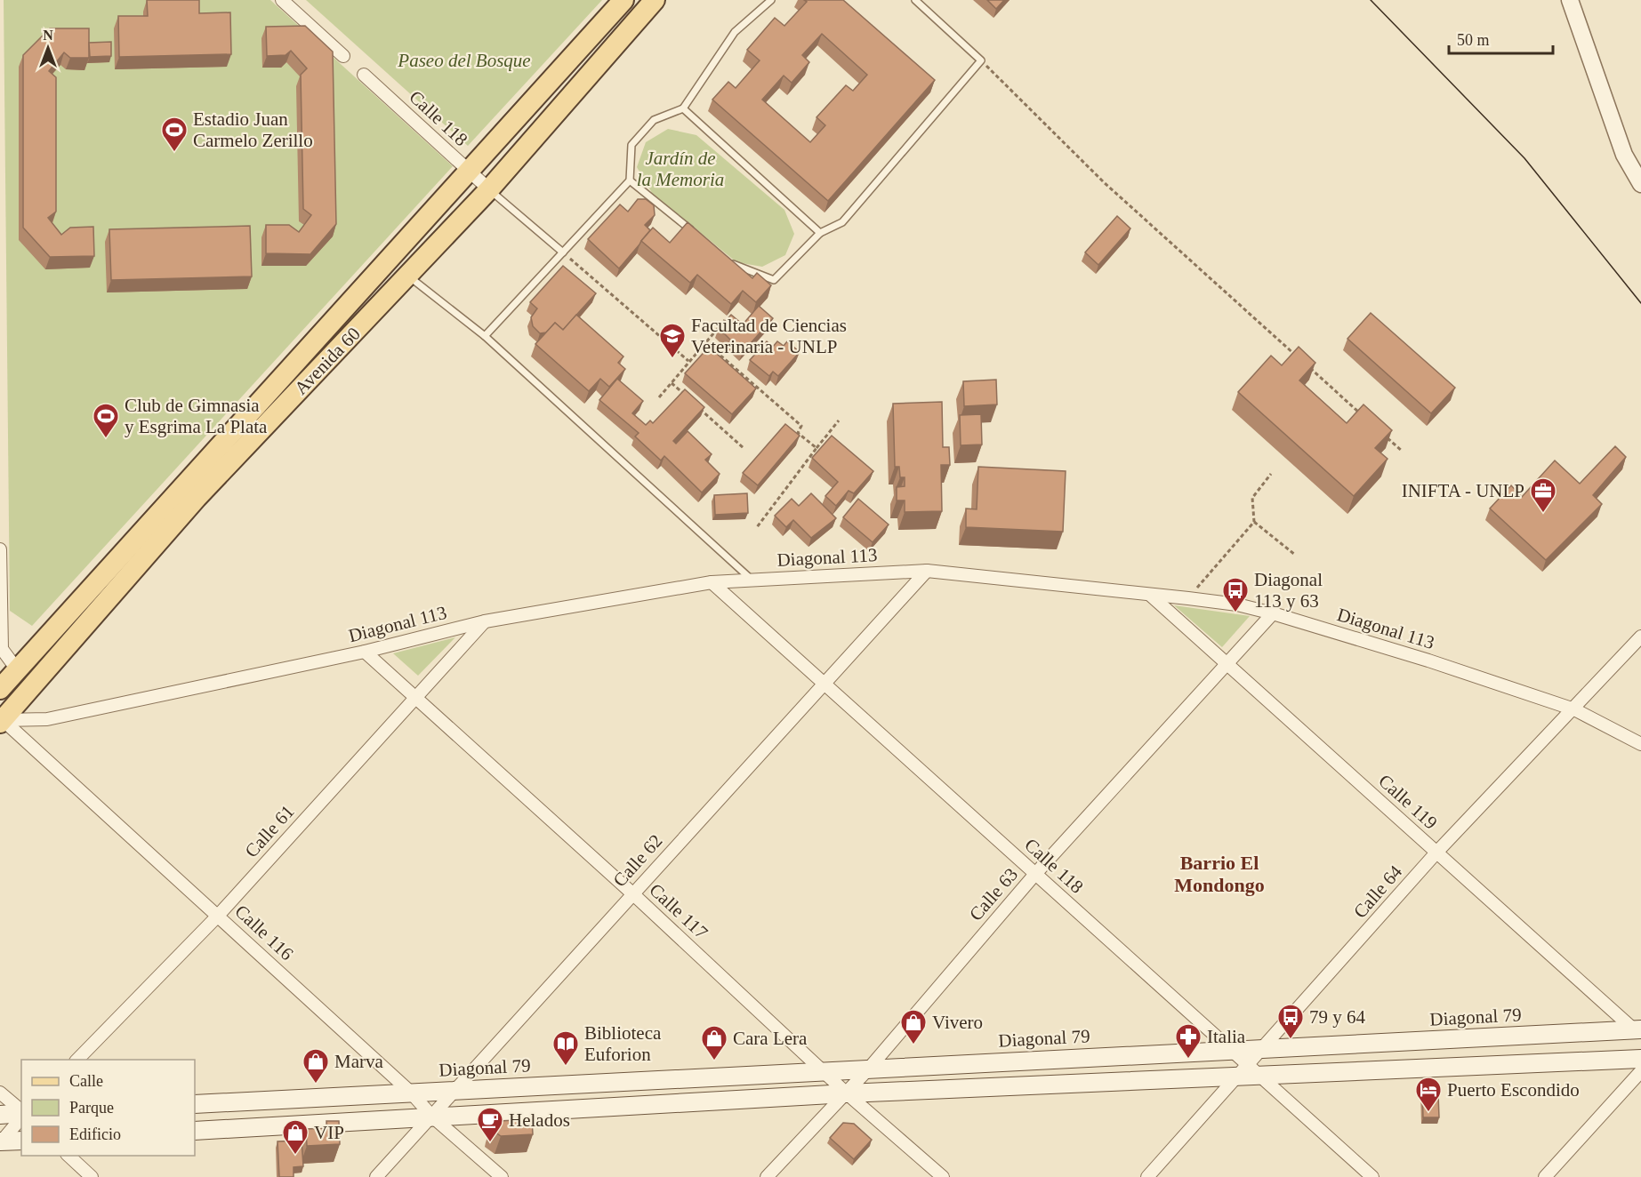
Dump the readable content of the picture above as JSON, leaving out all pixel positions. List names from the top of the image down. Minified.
{"streets":{"main road":["Avenida 60","Diagonal 79"],"street":["Calle 118","Diagonal 113","Calle 119","Calle 61","Calle 62","Calle 64","Calle 63","Calle 117","Calle 116"]},"crossings":[["Calle 118","Avenida 60"],["Calle 118","Diagonal 113"],["Calle 118","Calle 62"],["Calle 118","Calle 64"],["Calle 118","Calle 63"],["Calle 118","Diagonal 79"],["Avenida 60","Diagonal 113"],["Avenida 60","Calle 116"],["Diagonal 113","Calle 119"],["Diagonal 113","Calle 61"],["Diagonal 113","Calle 62"],["Diagonal 113","Calle 64"],["Diagonal 113","Calle 63"],["Diagonal 113","Calle 117"],["Diagonal 113","Calle 116"],["Calle 119","Calle 64"],["Calle 119","Calle 63"],["Calle 119","Diagonal 79"],["Calle 61","Calle 117"],["Calle 61","Calle 116"],["Calle 62","Calle 117"],["Calle 62","Calle 116"],["Calle 62","Diagonal 79"],["Calle 64","Diagonal 79"],["Calle 63","Calle 117"],["Calle 63","Diagonal 79"],["Calle 117","Diagonal 79"],["Calle 116","Diagonal 79"]],"districts":["Barrio El Mondongo"],"parks":["Paseo del Bosque","Jardín de la Memoria"],"places":{"sports":["Estadio Juan Carmelo Zerillo","Club de Gimnasia y Esgrima La Plata"],"school or university":["Facultad de Ciencias Veterinaria - UNLP"],"office":["INIFTA - UNLP"],"bus stop":["Diagonal 113 y 63","79 y 64"],"shop":["Vivero","Cara Lera","Marva","VIP"],"pharmacy":["Italia"],"library":["Biblioteca Euforion"],"hotel":["Puerto Escondido"],"cafe":["Helados"]},"legend":["Calle","Parque","Edificio"],"scale_bar":"50 m","north":"top"}
